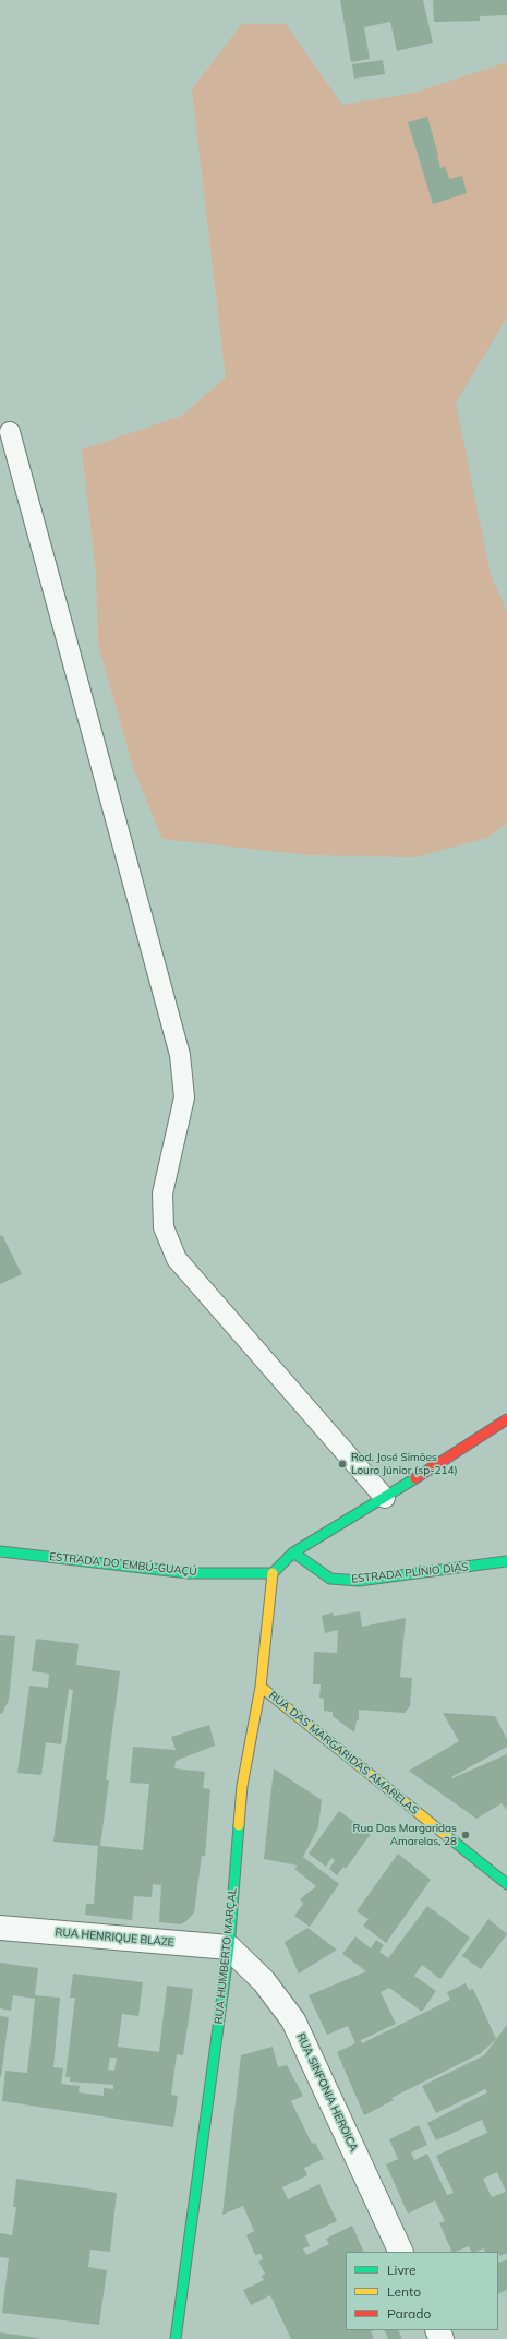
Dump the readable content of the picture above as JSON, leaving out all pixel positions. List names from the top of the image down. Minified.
{"streets":{"street":["ESTRADA DO EMBÚ-GUAÇÚ","ESTRADA PLÍNIO DIAS","RUA DAS MARGARIDAS AMARELAS","RUA HENRIQUE BLAZE","RUA HUMBERTO MARÇAL","RUA SINFONIA HEROICA"]},"crossings":[["ESTRADA DO EMBÚ-GUAÇÚ","RUA HUMBERTO MARÇAL"],["RUA DAS MARGARIDAS AMARELAS","RUA HUMBERTO MARÇAL"],["RUA HENRIQUE BLAZE","RUA HUMBERTO MARÇAL"],["RUA HENRIQUE BLAZE","RUA SINFONIA HEROICA"],["RUA HUMBERTO MARÇAL","RUA SINFONIA HEROICA"]],"places":["Rod. José Simões Louro Júnior (sp-214)","Rua Das Margaridas Amarelas, 28"],"legend":["Livre","Lento","Parado"]}
